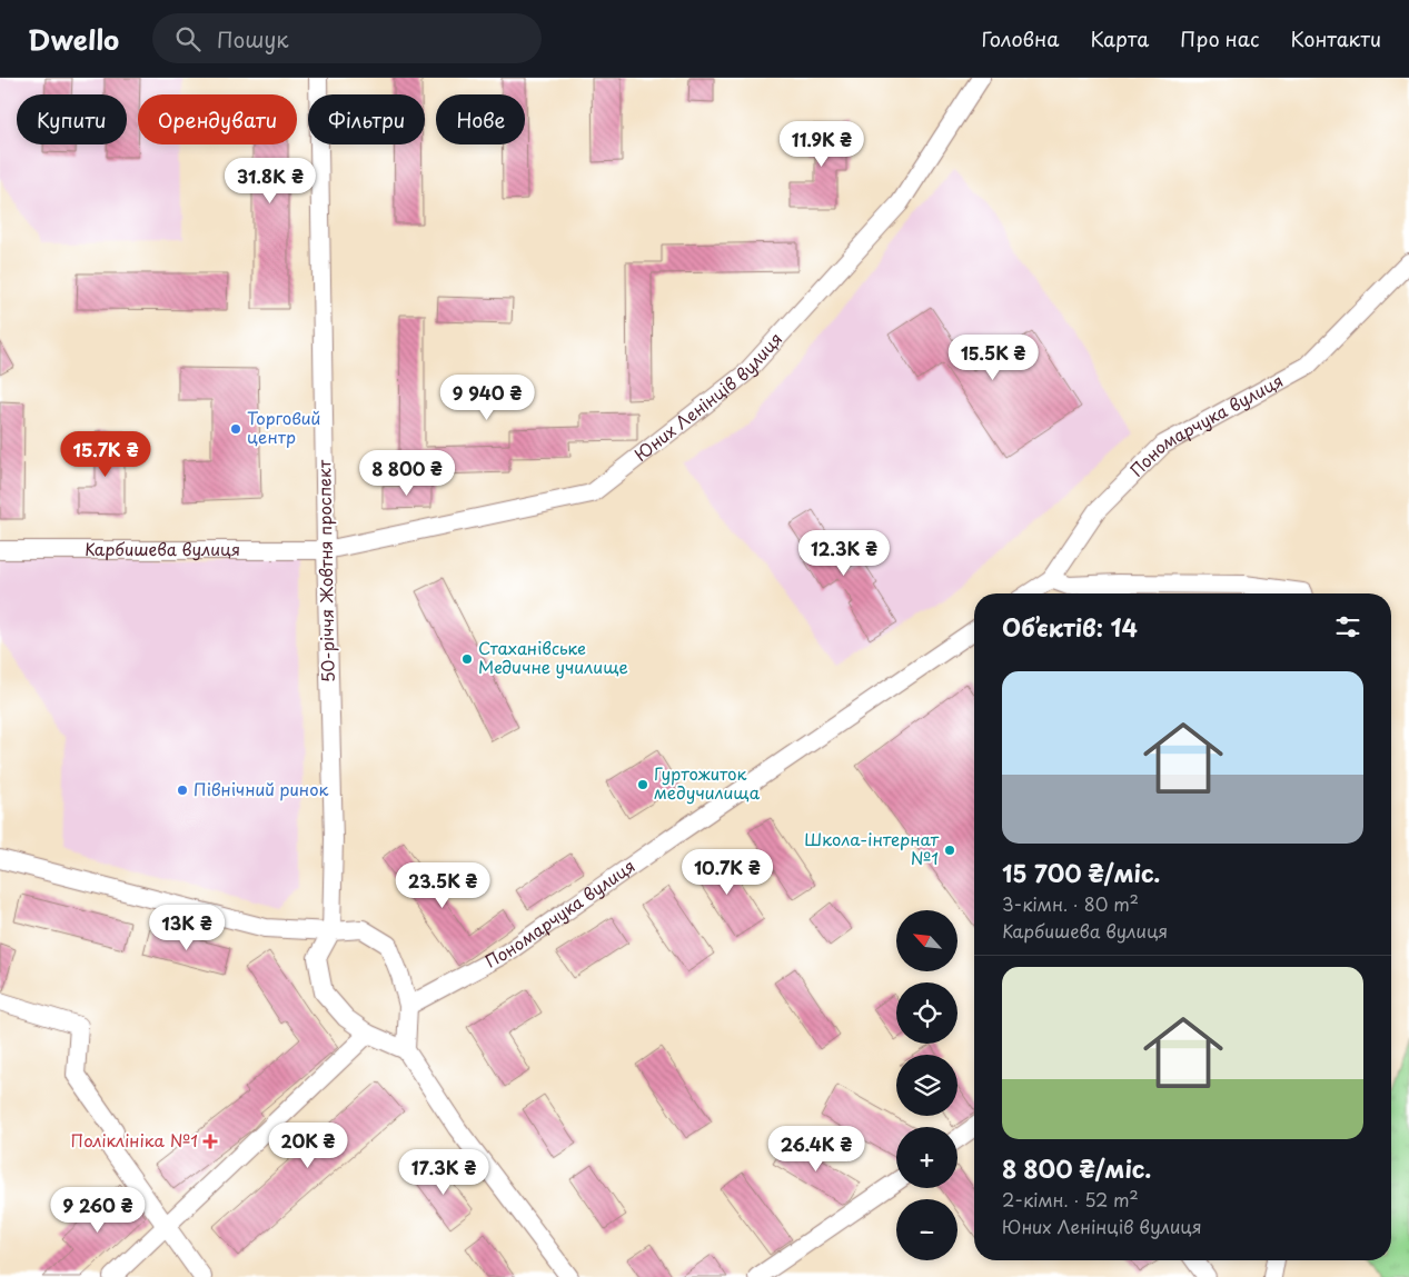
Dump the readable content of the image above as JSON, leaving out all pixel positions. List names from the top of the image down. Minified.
{"streets":{"street":["Юних Ленінців вулиця","Пономарчука вулиця","Карбишева вулиця","50-річчя Жовтня проспект"]},"crossings":[["Юних Ленінців вулиця","Карбишева вулиця"],["Юних Ленінців вулиця","50-річчя Жовтня проспект"],["Карбишева вулиця","50-річчя Жовтня проспект"]],"places":{"other":["Торговий центр","Стаханівське Медичне училище","Гуртожиток медучилища","Північний ринок","Школа-інтернат №1"],"health":["Поліклініка №1"]},"north":"top left","page":{"header":"Dwello","search":"Пошук","nav":["Головна","Карта","Про нас","Контакти"],"chip":["Купити","Орендувати","Фільтри","Нове"],"price":["11.9K ₴","31.8K ₴","15.5K ₴","9 940 ₴","15.7K ₴","8 800 ₴","12.3K ₴","10.7K ₴","23.5K ₴","13K ₴","20K ₴","26.4K ₴","17.3K ₴","9 260 ₴"],"heading":"Об’єктів: 14","list":[{"name":"15 700 ₴/міс.","note":"3-кімн. · 80 m² · Карбишева вулиця"},{"name":"8 800 ₴/міс.","note":"2-кімн. · 52 m² · Юних Ленінців вулиця"}],"map_buttons":["+","−"]}}
